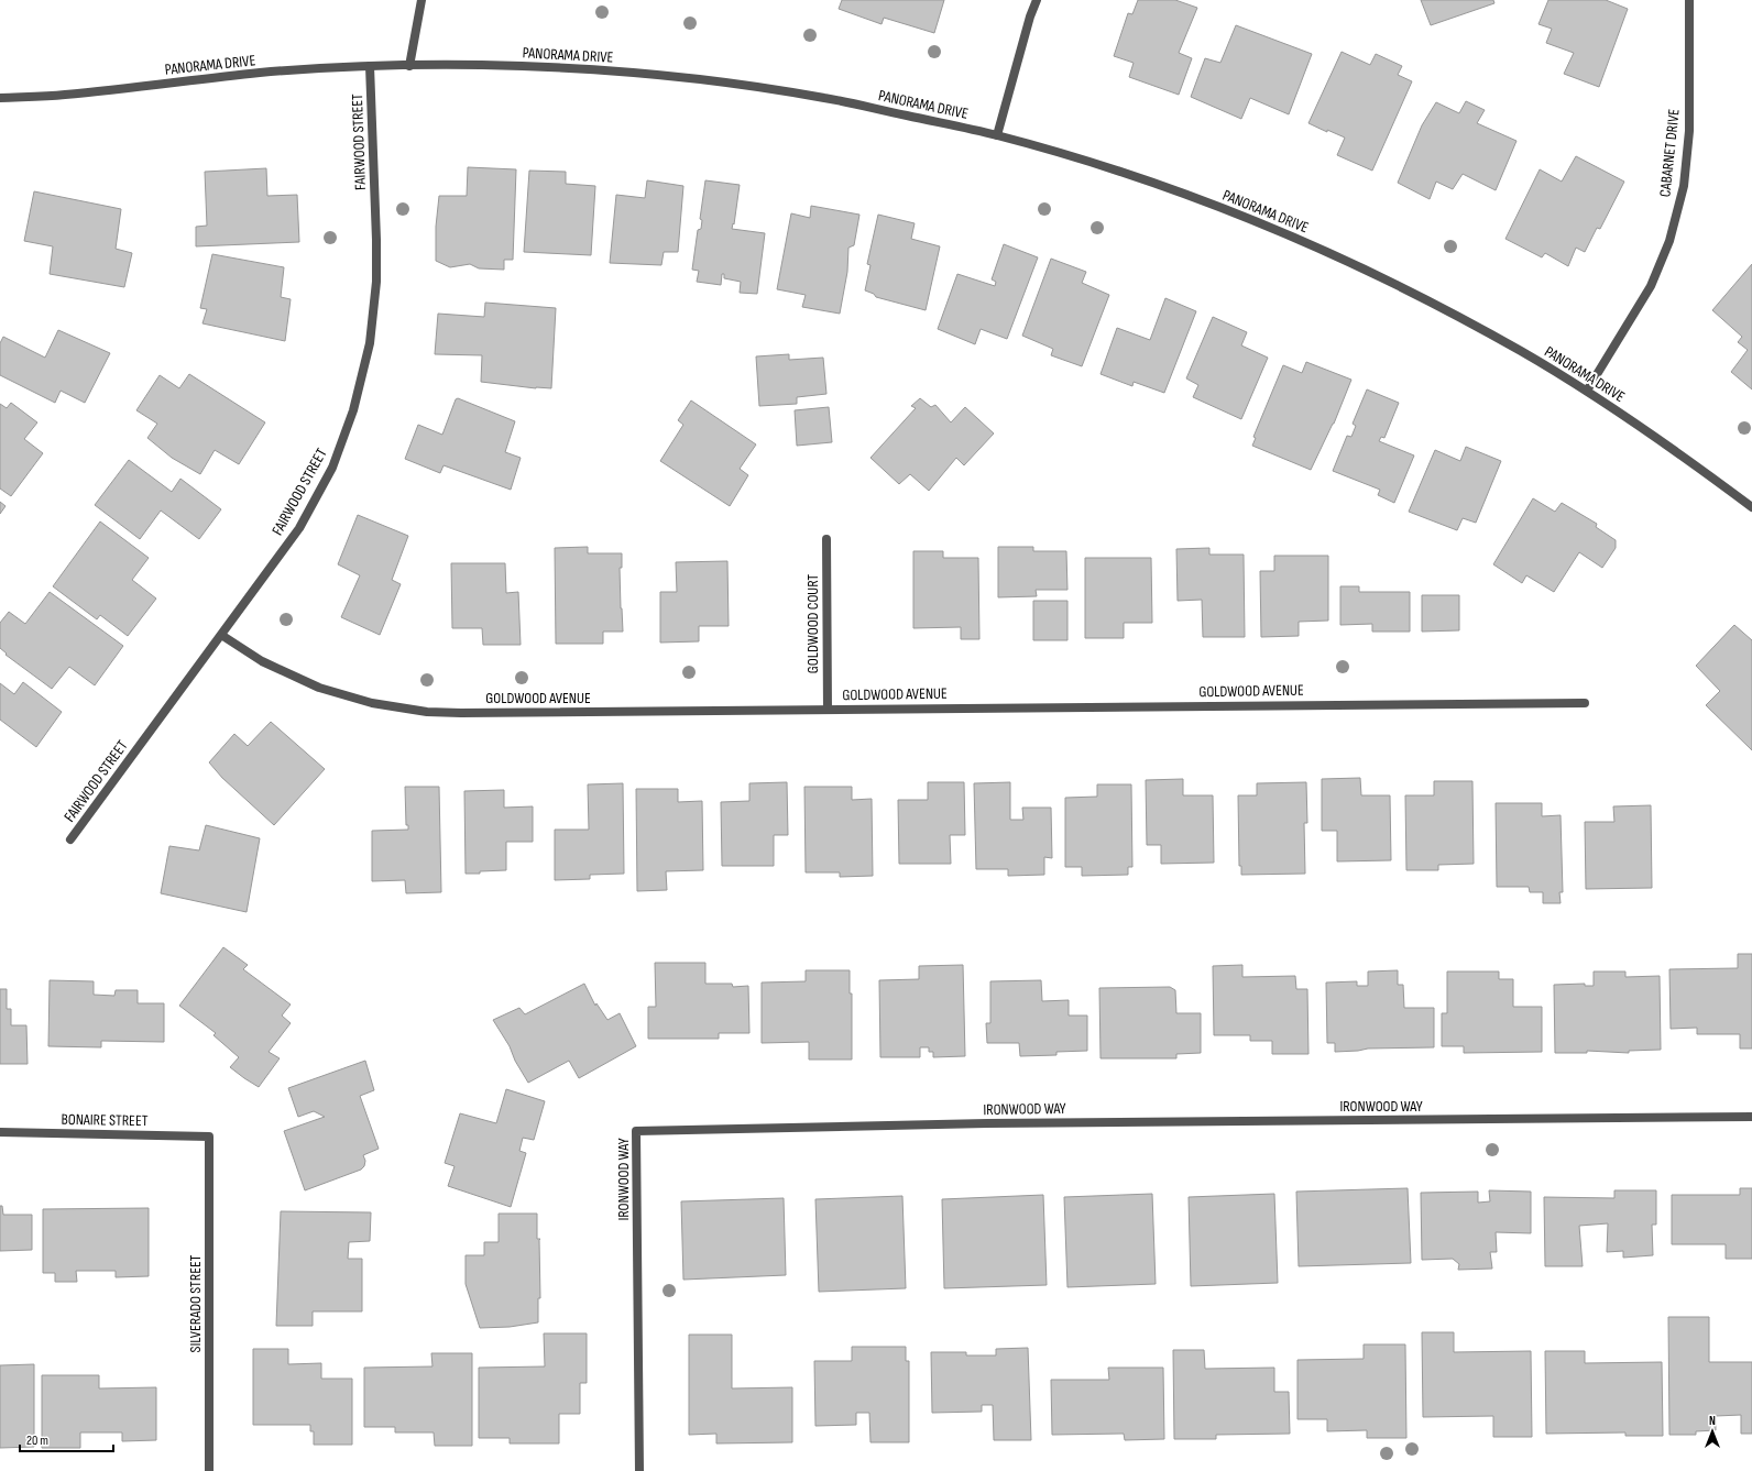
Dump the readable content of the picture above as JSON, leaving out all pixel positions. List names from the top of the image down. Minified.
{"streets":{"street":["PANORAMA DRIVE","FAIRWOOD STREET","CABARNET DRIVE","GOLDWOOD COURT","GOLDWOOD AVENUE","IRONWOOD WAY","BONAIRE STREET","SILVERADO STREET"]},"crossings":[["PANORAMA DRIVE","FAIRWOOD STREET"],["PANORAMA DRIVE","CABARNET DRIVE"],["FAIRWOOD STREET","GOLDWOOD AVENUE"],["GOLDWOOD COURT","GOLDWOOD AVENUE"],["BONAIRE STREET","SILVERADO STREET"]],"scale_bar":"20 m","north":"top"}
